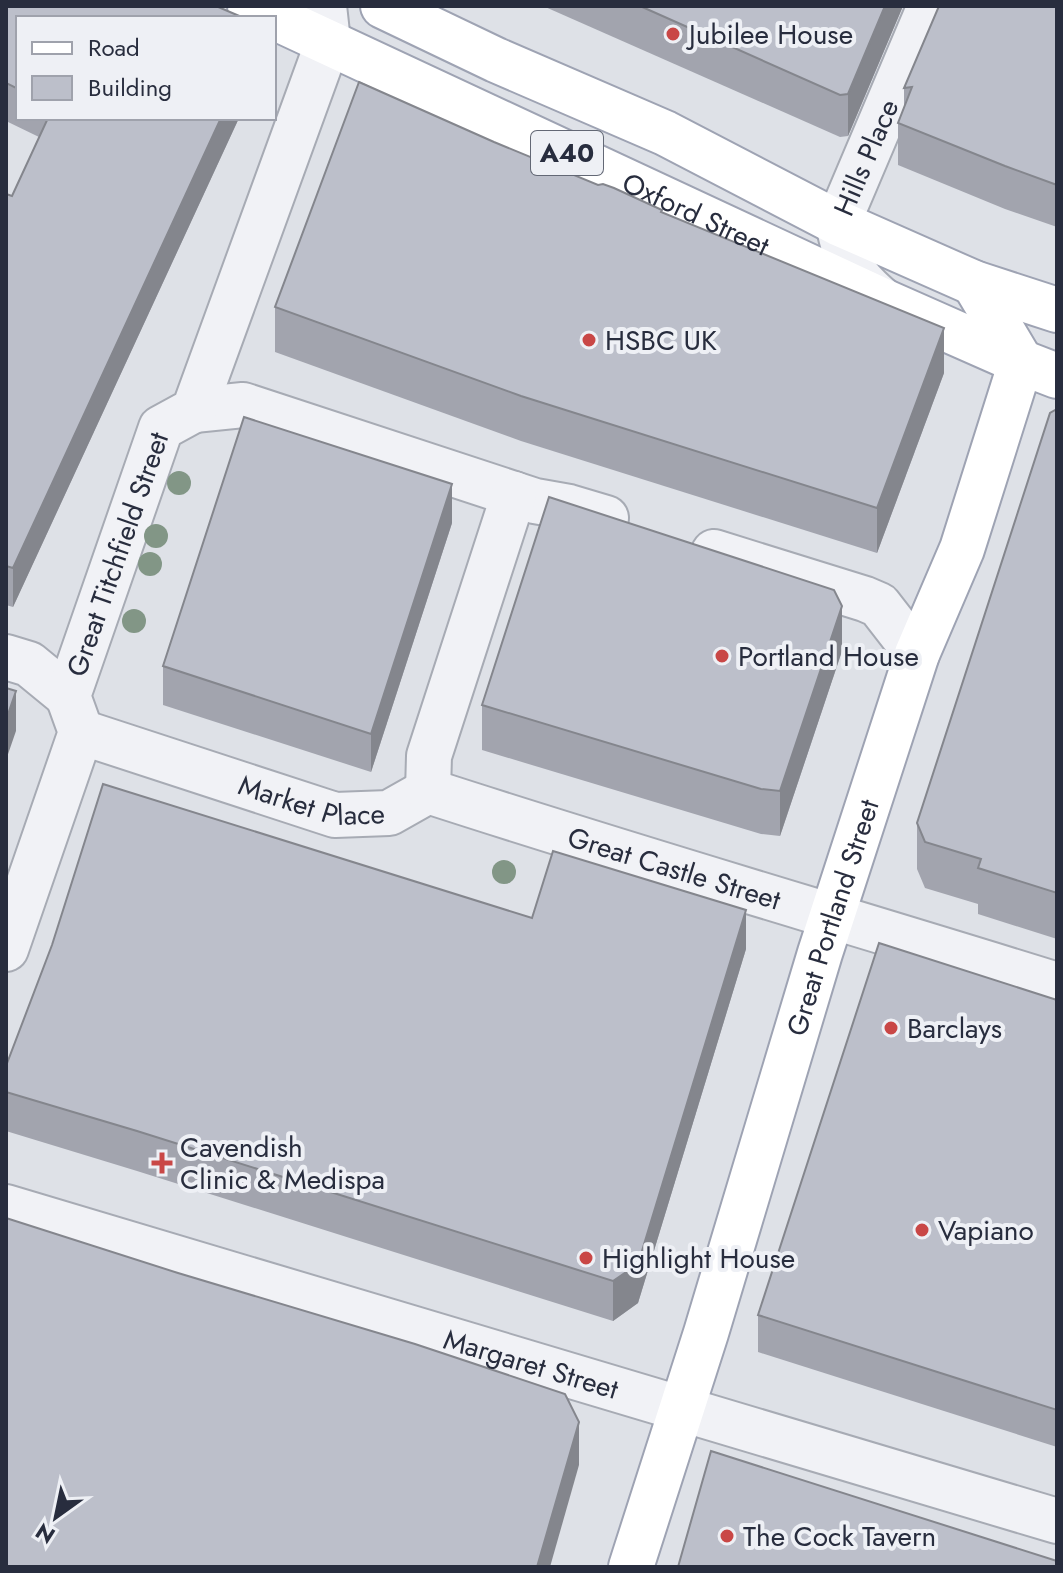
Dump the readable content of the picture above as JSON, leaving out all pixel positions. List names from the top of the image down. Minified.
{"streets":{"main road":["A40","Oxford Street","Great Portland Street"],"street":["Hills Place","Great Titchfield Street","Market Place","Great Castle Street","Margaret Street"]},"crossings":[["Hills Place","Oxford Street"],["Oxford Street","Great Titchfield Street"],["Oxford Street","Great Portland Street"],["Great Titchfield Street","Market Place"],["Market Place","Great Castle Street"],["Great Castle Street","Great Portland Street"],["Great Portland Street","Margaret Street"]],"places":{"other":["Jubilee House","HSBC UK","Portland House","Barclays","Vapiano","Highlight House","The Cock Tavern"],"health":["Cavendish Clinic & Medispa"]},"legend":["Road","Building"],"north":"bottom left"}
